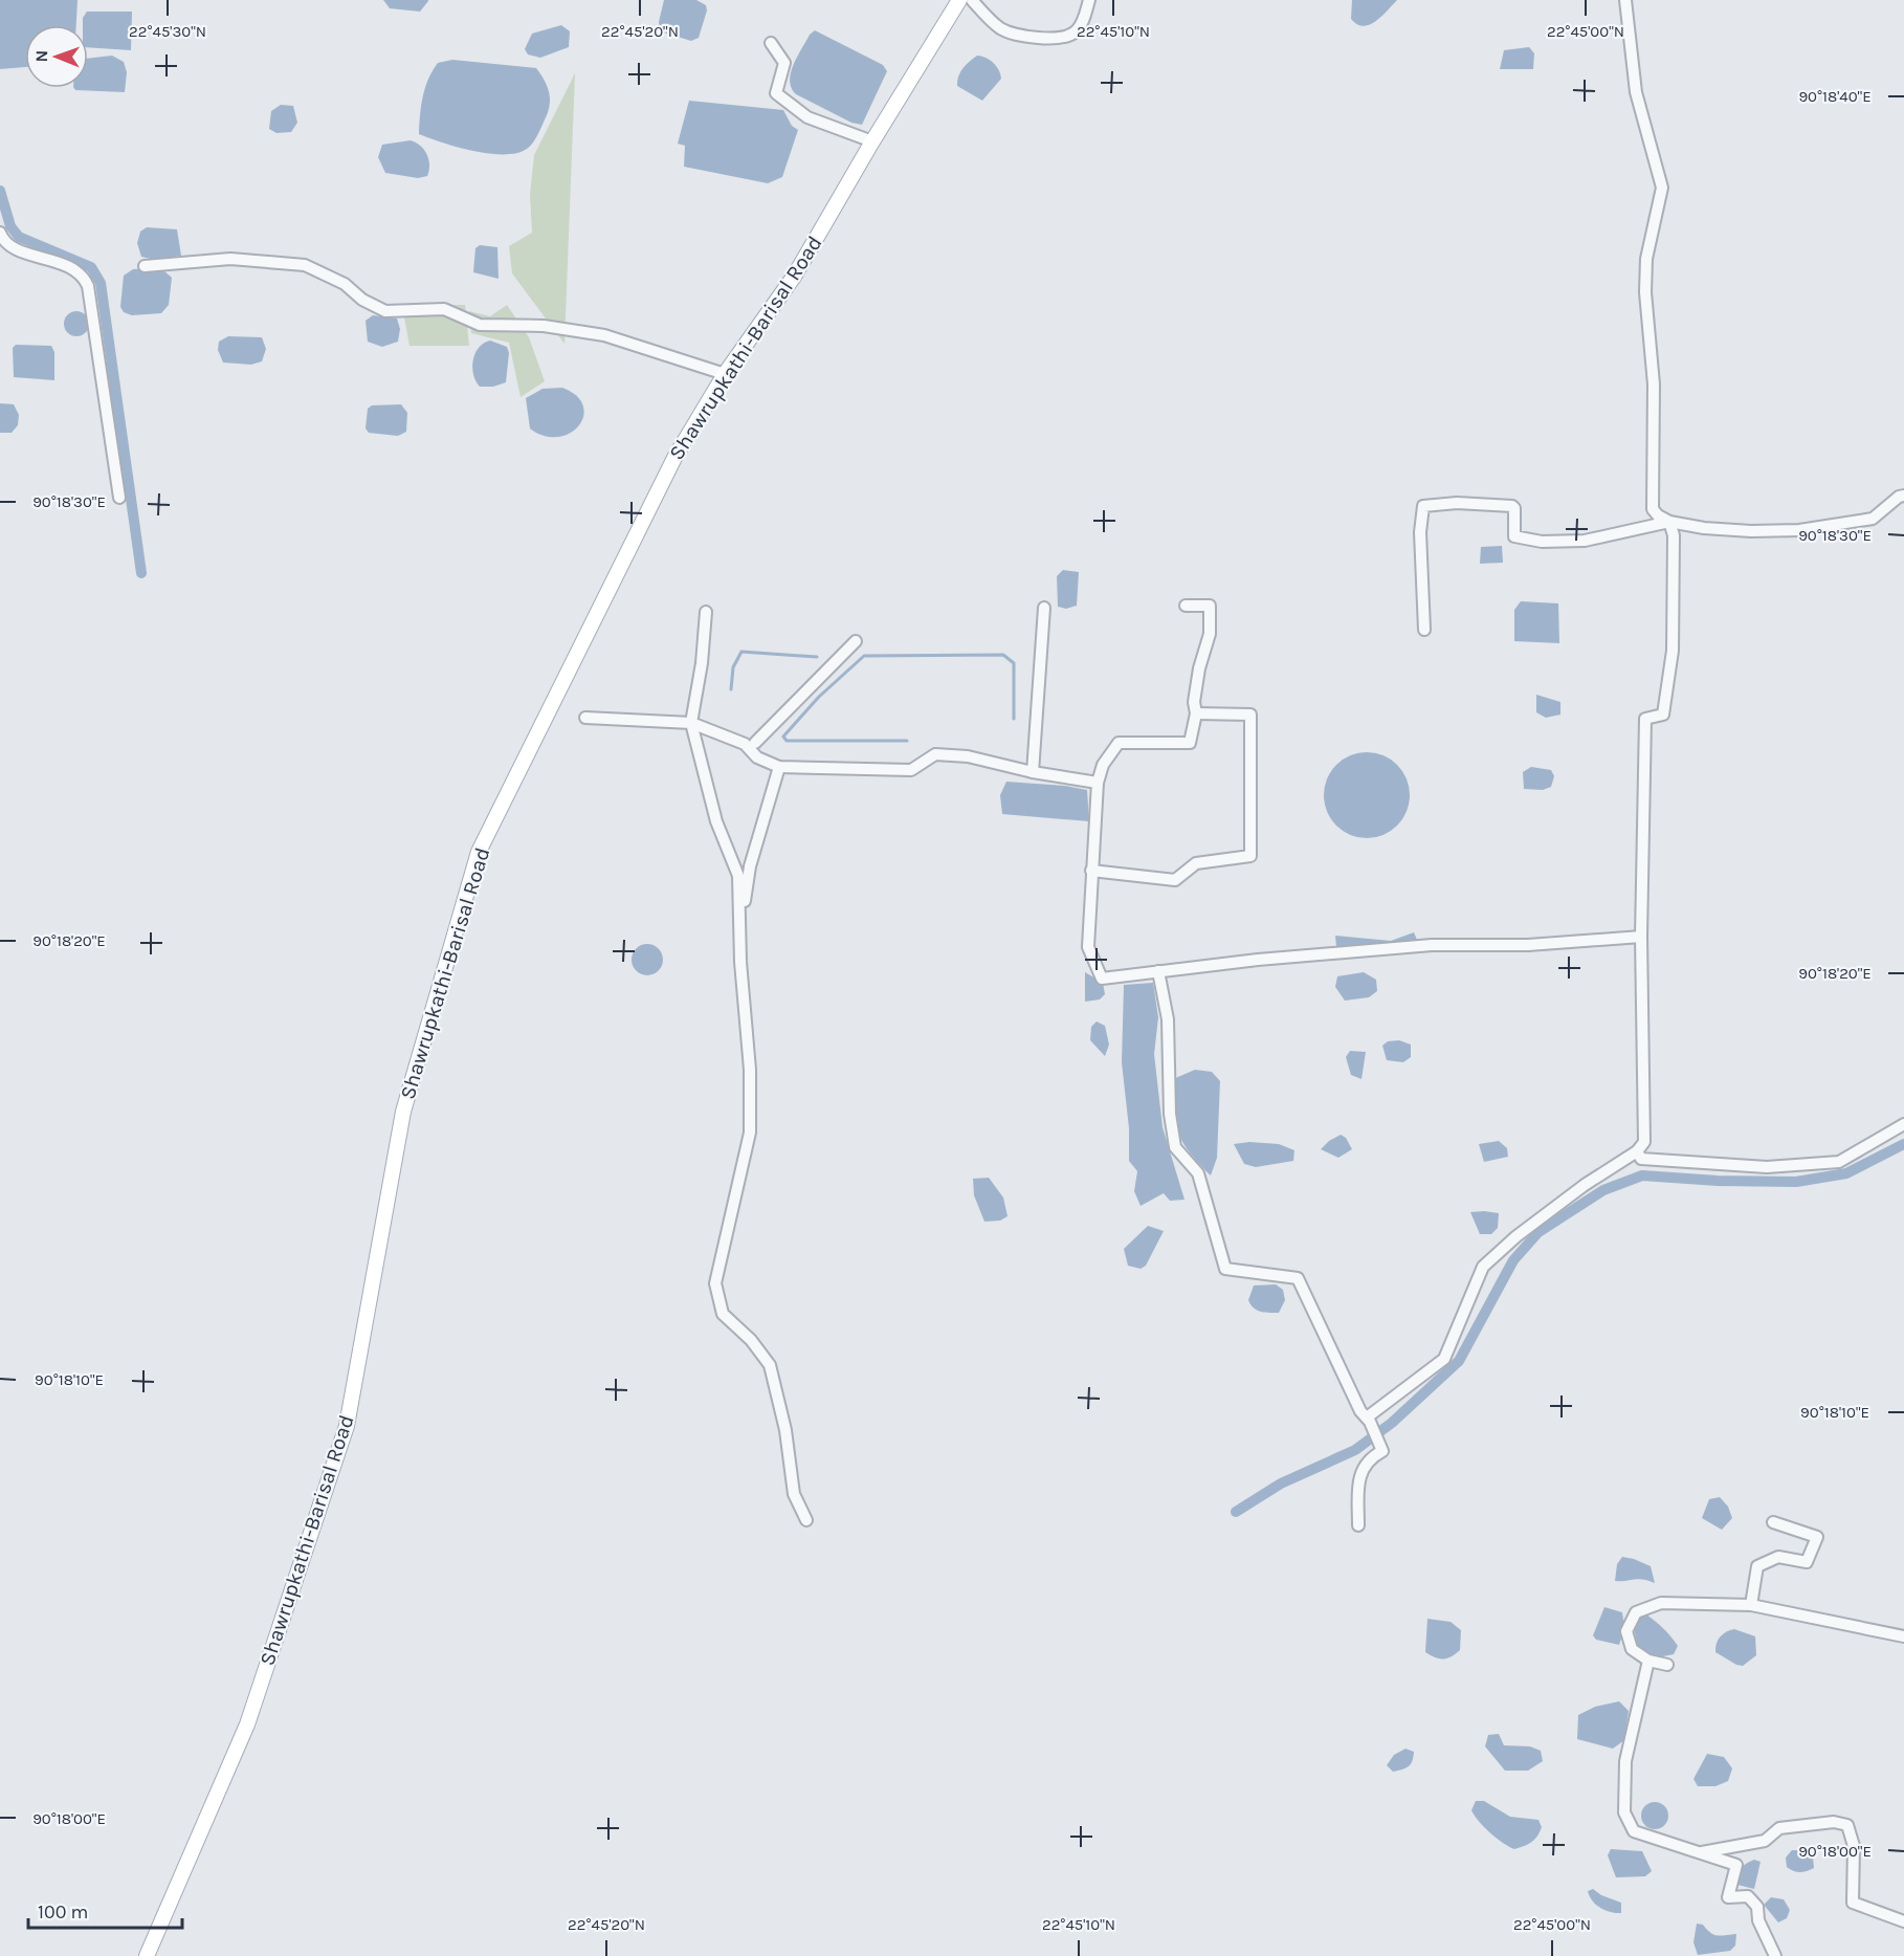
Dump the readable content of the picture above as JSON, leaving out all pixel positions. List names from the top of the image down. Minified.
{"streets":{"main road":["Shawrupkathi-Barisal Road"]},"scale_bar":"100 m","north":"left","coordinates":["22°45'30\"N","22°45'20\"N","22°45'10\"N","22°45'00\"N","90°18'40\"E","90°18'30\"E","90°18'20\"E","90°18'10\"E","90°18'00\"E"]}
